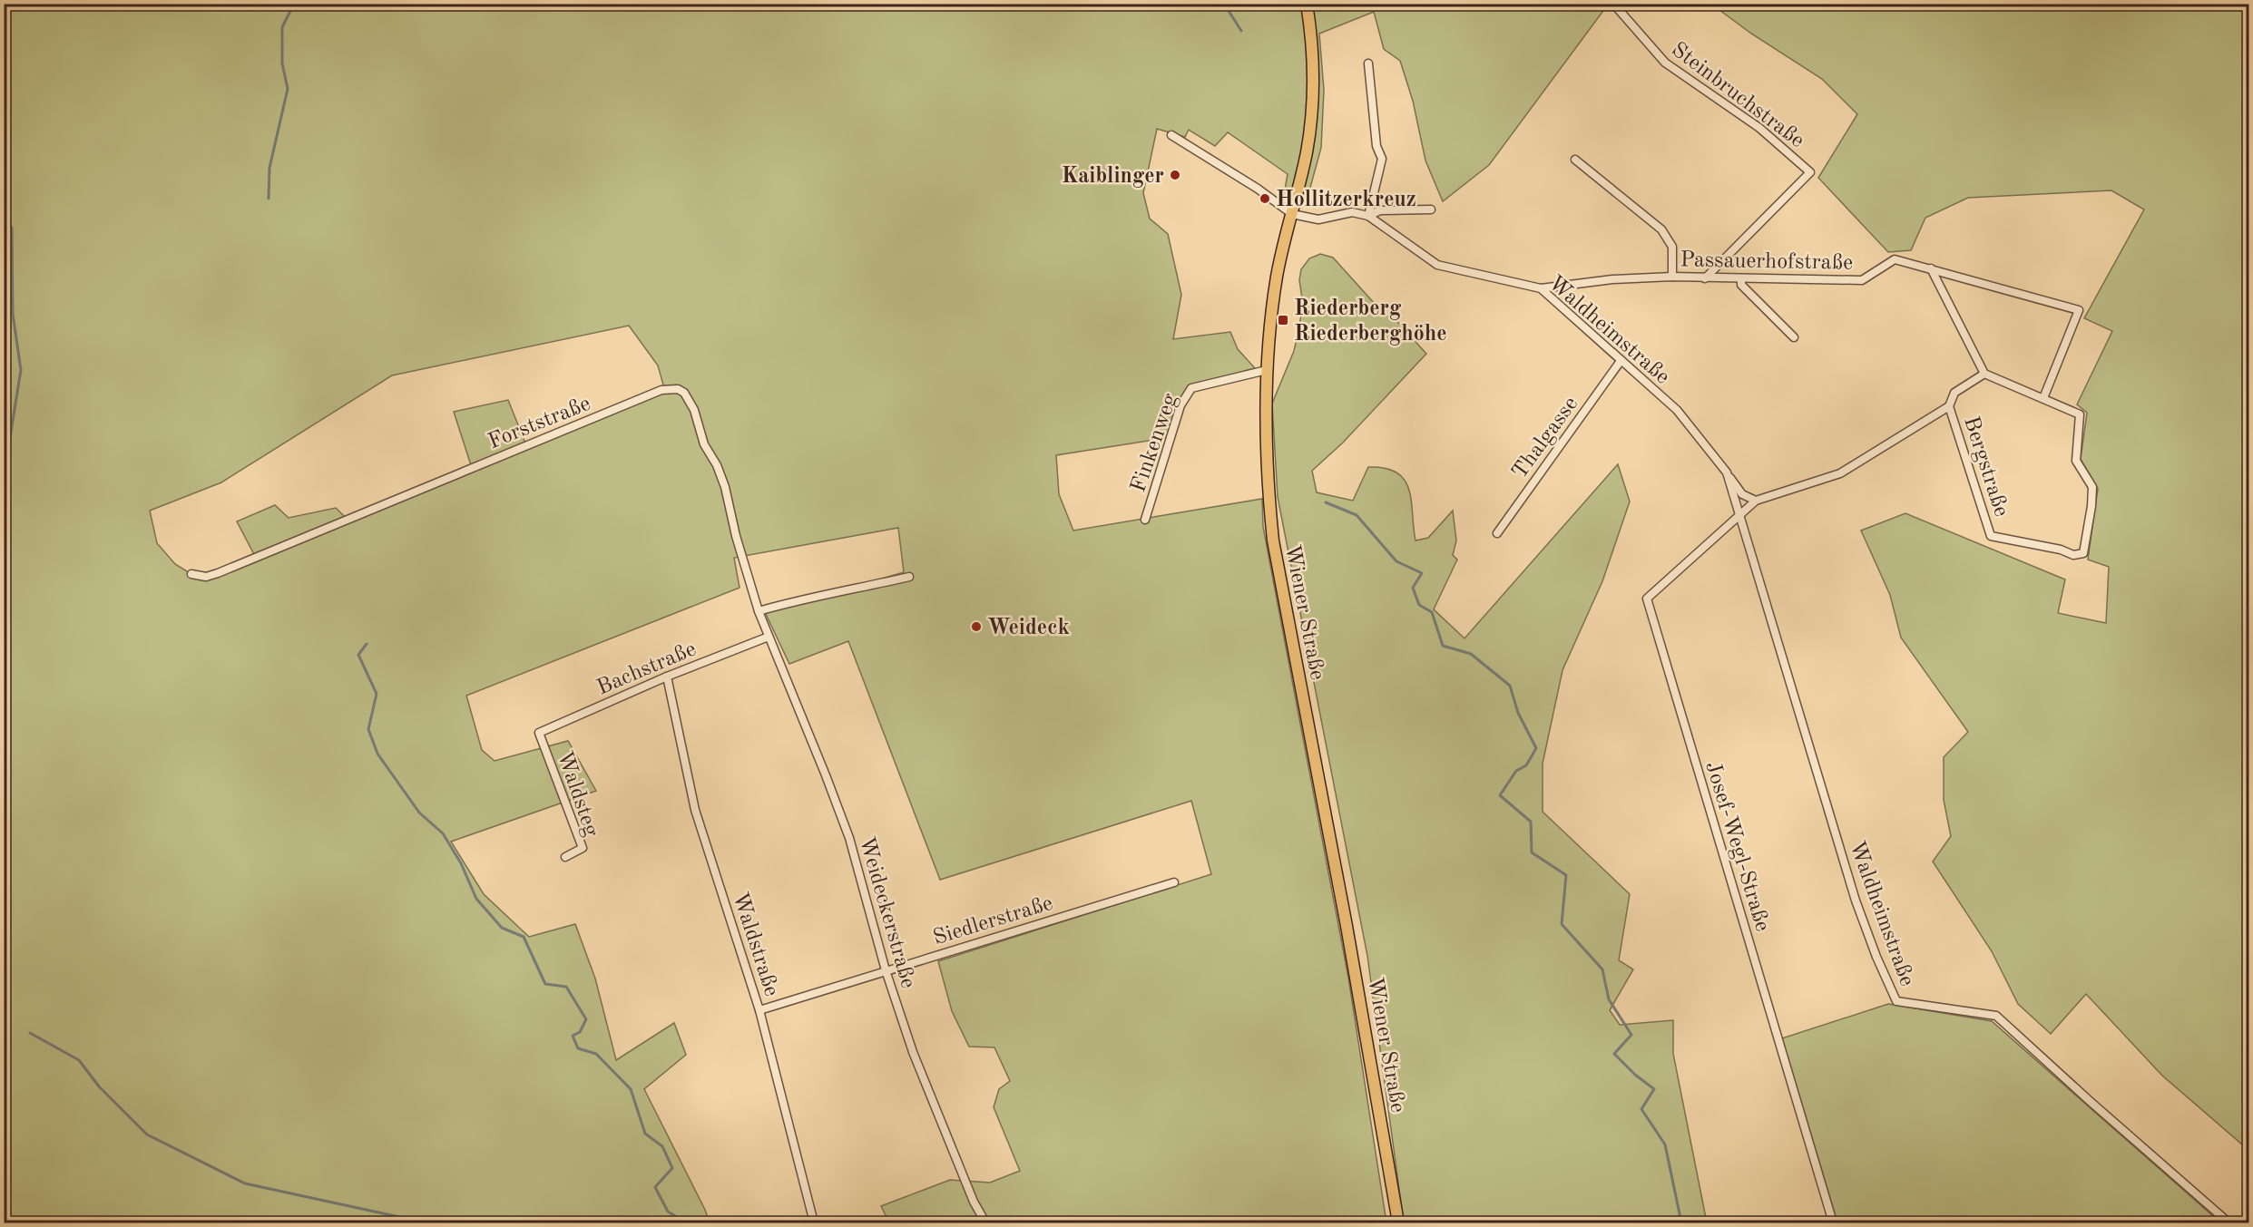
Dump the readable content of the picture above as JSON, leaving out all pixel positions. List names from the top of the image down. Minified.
{"streets":{"main road":["Wiener Straße"],"street":["Steinbruchstraße","Passauerhofstraße","Waldheimstraße","Forststraße","Thalgasse","Finkenweg","Bergstraße","Bachstraße","Waldsteg","Josef-Wegl-Straße","Weideckerstraße","Siedlerstraße","Waldstraße"]},"crossings":[["Steinbruchstraße","Passauerhofstraße"],["Passauerhofstraße","Waldheimstraße"],["Passauerhofstraße","Bergstraße"],["Waldheimstraße","Thalgasse"],["Waldheimstraße","Bergstraße"],["Waldheimstraße","Josef-Wegl-Straße"],["Forststraße","Weideckerstraße"],["Finkenweg","Wiener Straße"],["Bergstraße","Josef-Wegl-Straße"],["Bachstraße","Waldsteg"],["Bachstraße","Weideckerstraße"],["Bachstraße","Waldstraße"],["Weideckerstraße","Siedlerstraße"],["Siedlerstraße","Waldstraße"]],"places":{"other":["Kaiblinger","Hollitzerkreuz","Weideck"],"transit":["Riederberg Riederberghöhe"]}}
